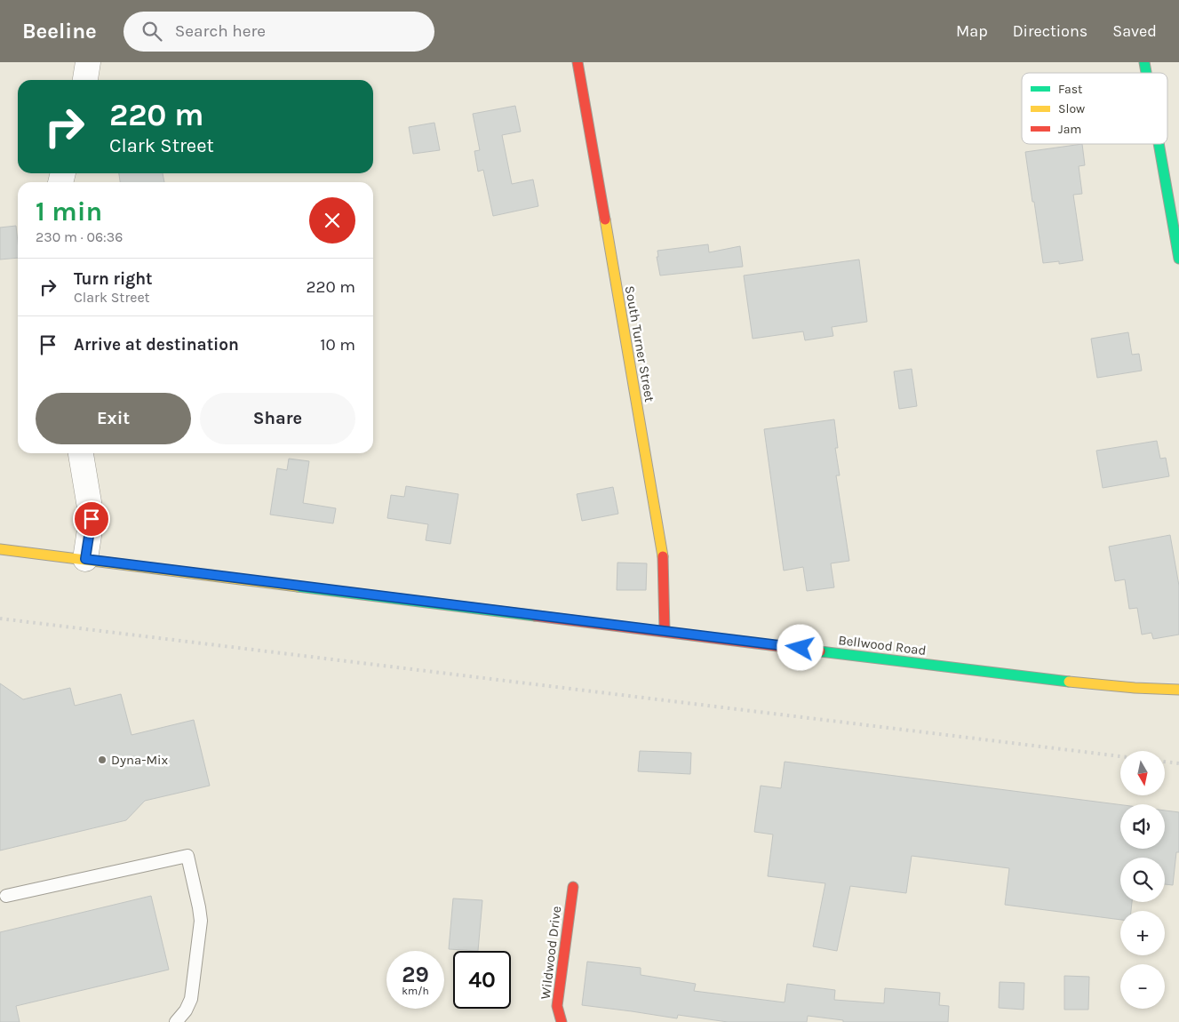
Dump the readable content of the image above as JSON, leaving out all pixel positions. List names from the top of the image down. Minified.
{"streets":{"street":["South Turner Street","Bellwood Road","Wildwood Drive"]},"crossings":[["South Turner Street","Bellwood Road"]],"places":["Dyna-Mix"],"legend":["Fast","Slow","Jam"],"north":"bottom","page":{"header":"Beeline","search":"Search here","nav":["Map","Directions","Saved"],"turn":["220 m","Clark Street"],"heading":["1 min","230 m · 06:36"],"list":[{"name":"Turn right","note":"Clark Street","value":"220 m"},{"name":"Arrive at destination","value":"10 m"}],"buttons":["Exit","Share"],"map_buttons":["+","−"],"speed":"29 km/h","limit":"40"}}
